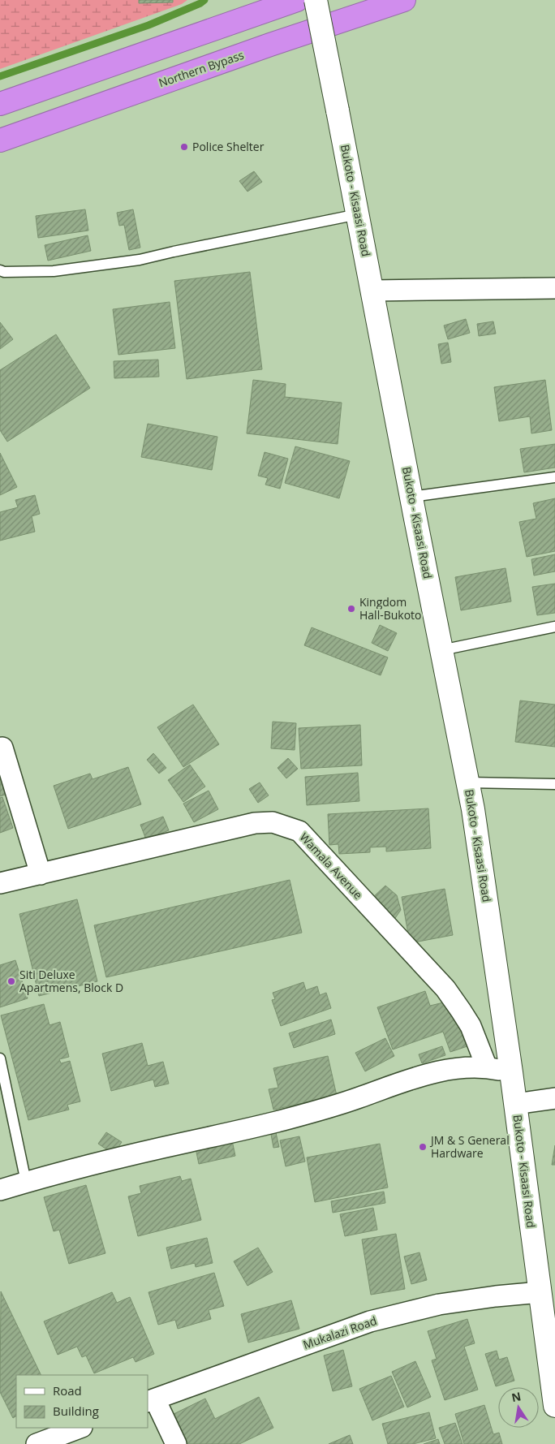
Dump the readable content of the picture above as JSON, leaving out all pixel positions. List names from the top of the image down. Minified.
{"streets":{"highway":["Northern Bypass"],"main road":["Bukoto - Kisaasi Road"],"street":["Wamala Avenue","Mukalazi Road"]},"crossings":[["Bukoto - Kisaasi Road","Mukalazi Road"]],"places":["Police Shelter","Kingdom Hall-Bukoto","Siti Deluxe Apartmens, Block D","JM & S General Hardware"],"legend":["Road","Building"],"north":"top"}
